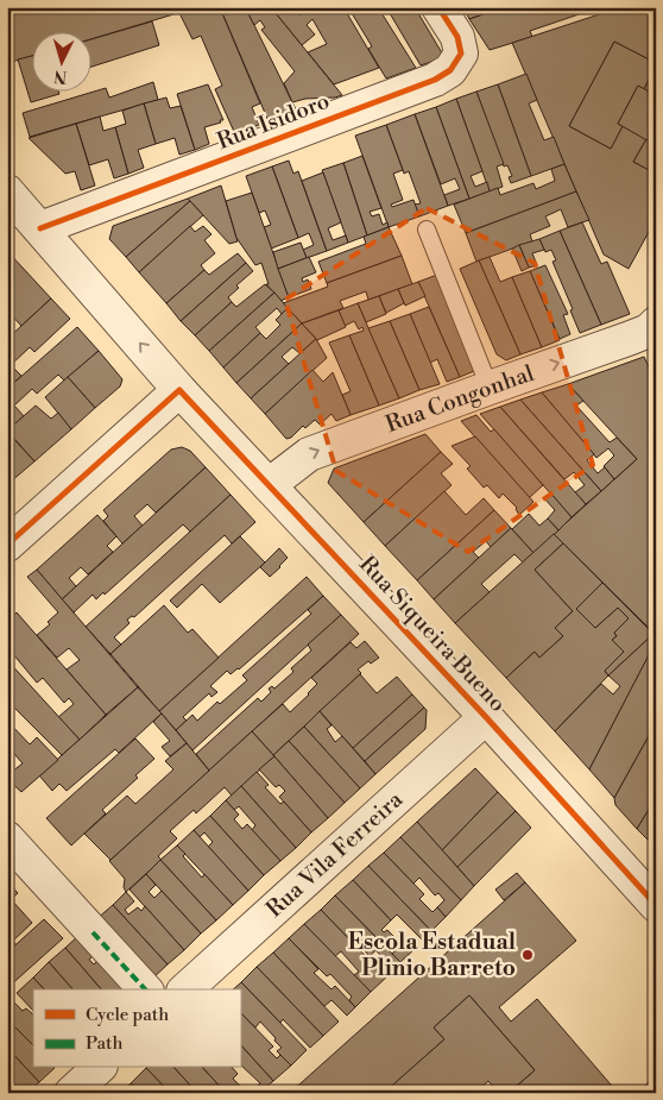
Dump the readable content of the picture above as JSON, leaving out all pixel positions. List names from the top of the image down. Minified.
{"streets":{"street":["Rua Isidoro","Rua Congonhal","Rua Siqueira Bueno","Rua Vila Ferreira"]},"crossings":[["Rua Isidoro","Rua Siqueira Bueno"],["Rua Congonhal","Rua Siqueira Bueno"],["Rua Siqueira Bueno","Rua Vila Ferreira"]],"one_way":["Rua Congonhal"],"places":["Escola Estadual Plinio Barreto"],"legend":["Cycle path","Path"],"north":"bottom"}
